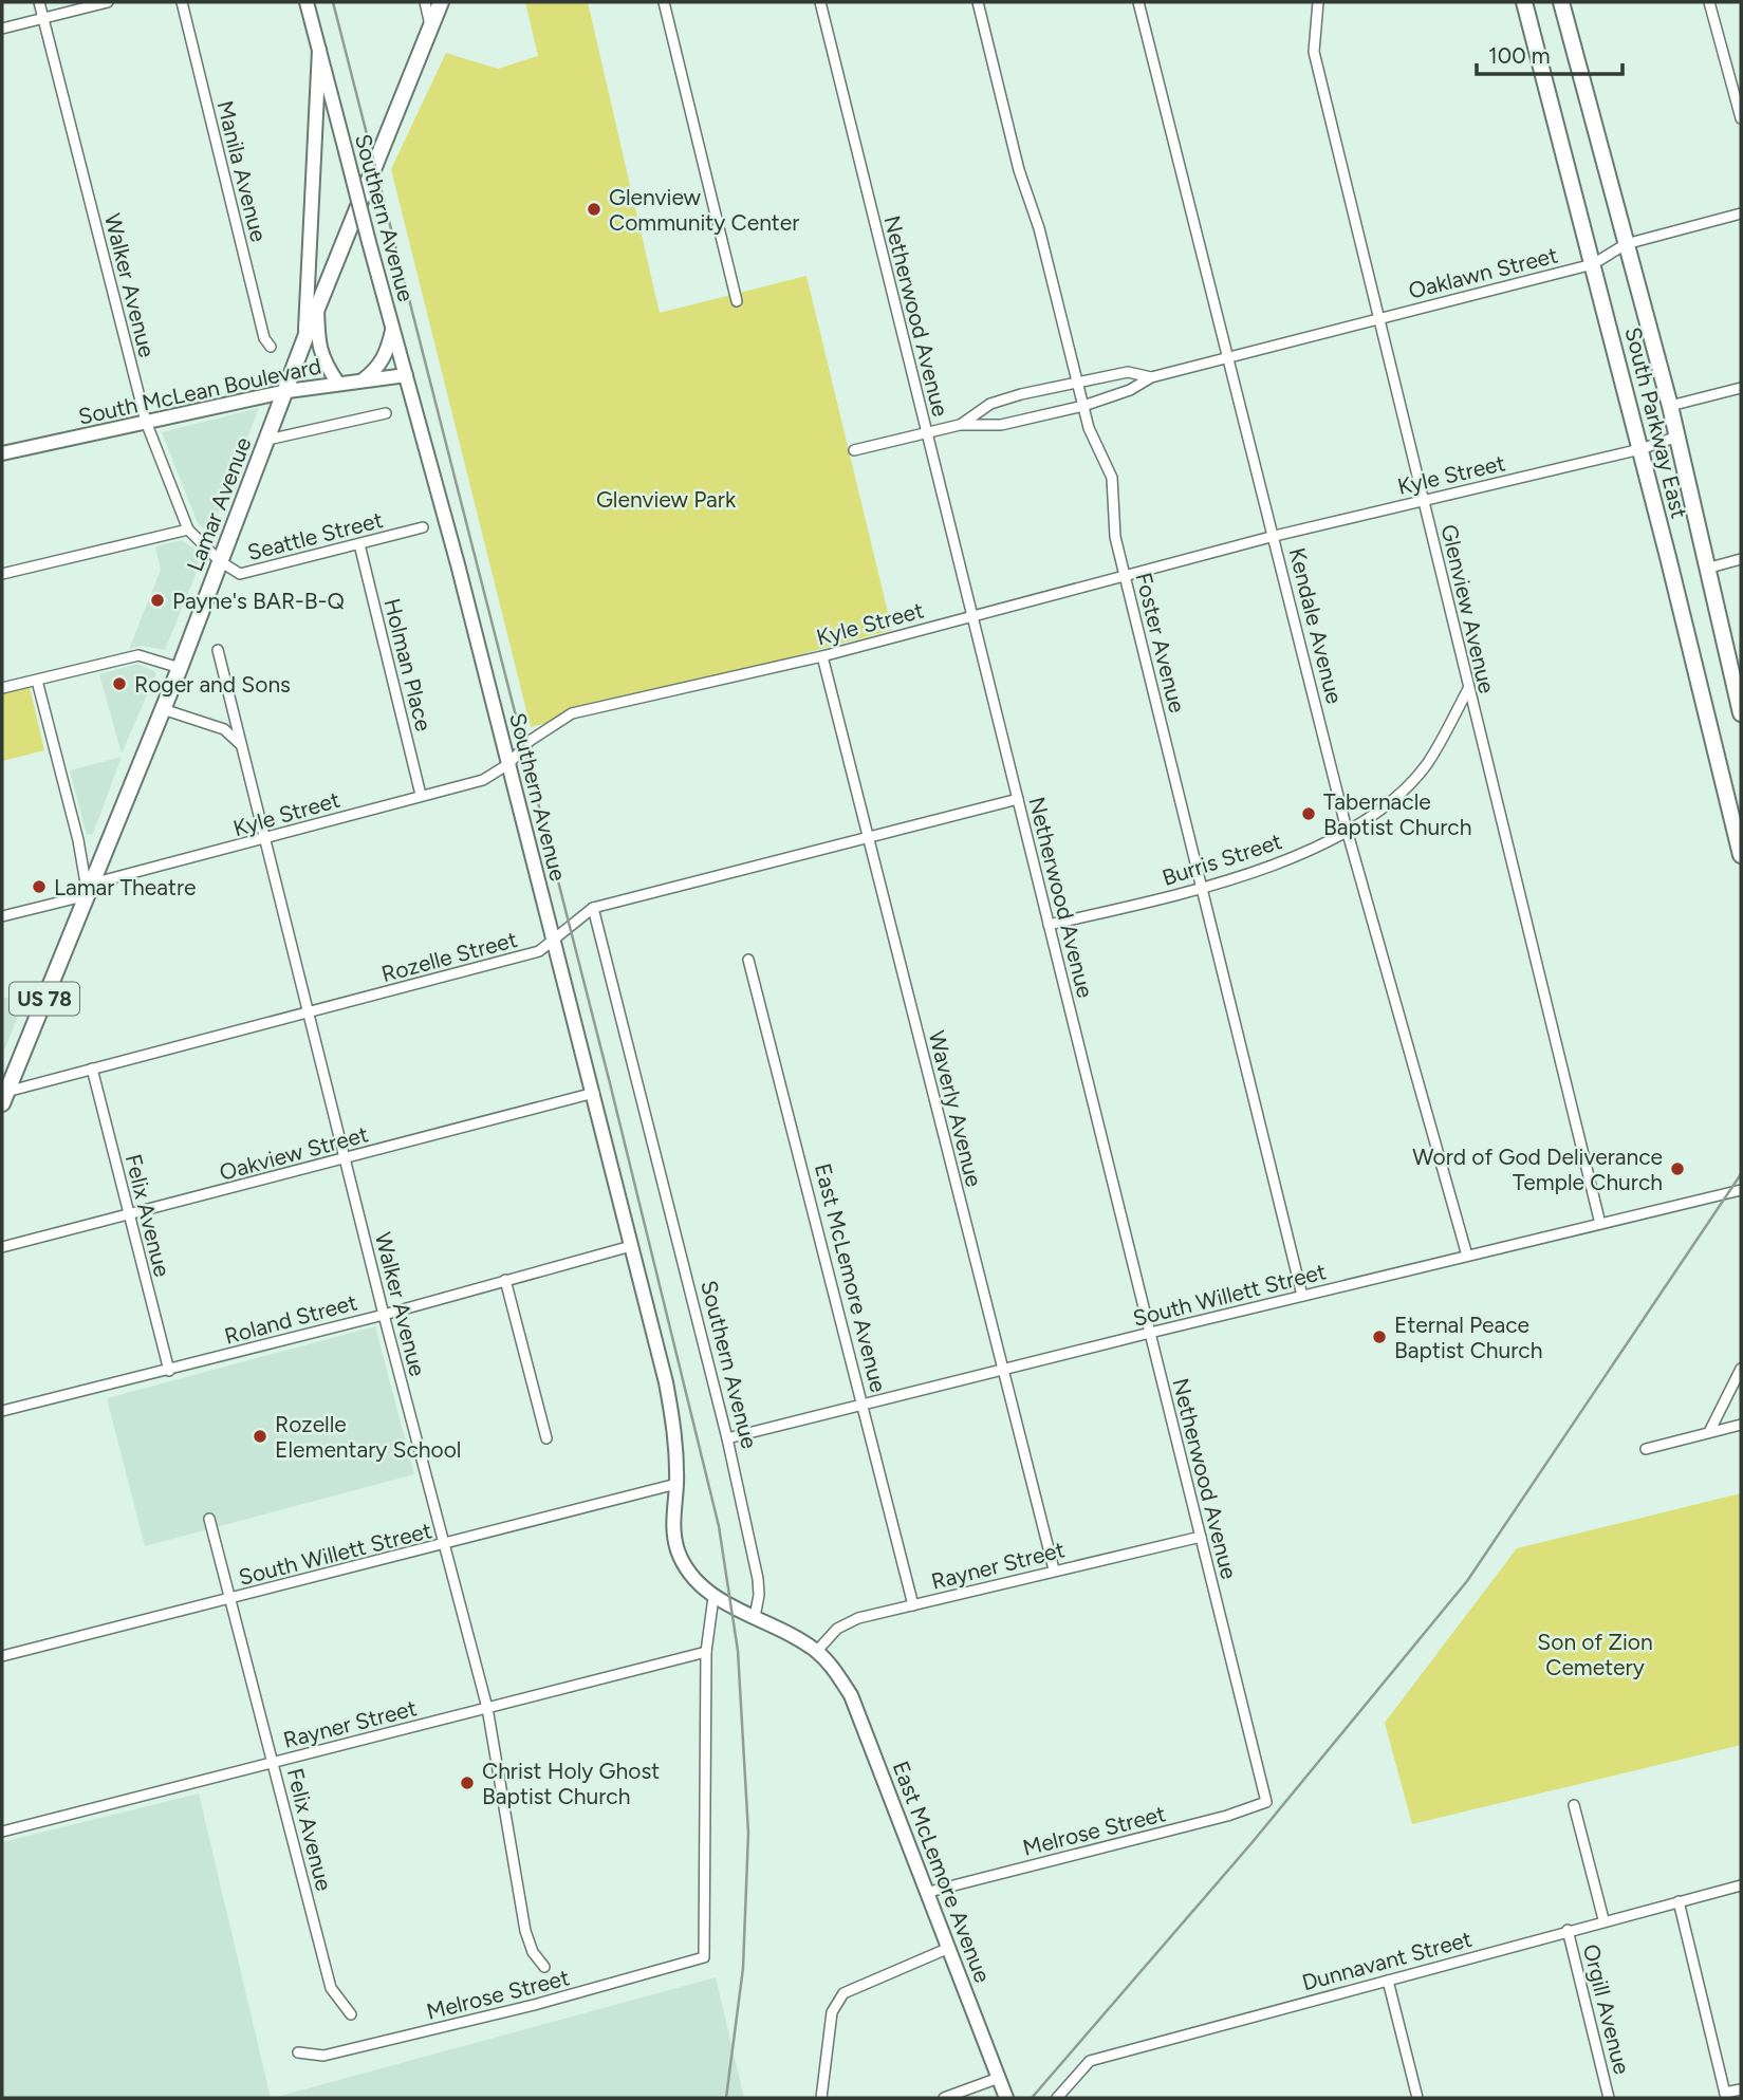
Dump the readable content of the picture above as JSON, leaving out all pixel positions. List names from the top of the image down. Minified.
{"streets":{"main road":["Southern Avenue","South McLean Boulevard","South Parkway East","Lamar Avenue","US 78","East McLemore Avenue"],"street":["Manila Avenue","Oaklawn Street","Walker Avenue","Netherwood Avenue","Kyle Street","Seattle Street","Glenview Avenue","Kendale Avenue","Foster Avenue","Holman Place","Burris Street","Rozelle Street","Waverly Avenue","Oakview Street","Felix Avenue","South Willett Street","Roland Street","Rayner Street","Melrose Street","Dunnavant Street","Orgill Avenue"]},"crossings":[["Southern Avenue","South McLean Boulevard"],["Southern Avenue","Kyle Street"],["Southern Avenue","Rozelle Street"],["Southern Avenue","Oakview Street"],["Southern Avenue","East McLemore Avenue"],["Southern Avenue","South Willett Street"],["Southern Avenue","Roland Street"],["Oaklawn Street","South Parkway East"],["Oaklawn Street","Glenview Avenue"],["Oaklawn Street","Kendale Avenue"],["Walker Avenue","South McLean Boulevard"],["Walker Avenue","Kyle Street"],["Walker Avenue","Lamar Avenue"],["Walker Avenue","Seattle Street"],["Walker Avenue","Rozelle Street"],["Walker Avenue","Oakview Street"],["Walker Avenue","South Willett Street"],["Walker Avenue","Roland Street"],["Walker Avenue","Rayner Street"],["Netherwood Avenue","Kyle Street"],["Netherwood Avenue","Burris Street"],["Netherwood Avenue","Rozelle Street"],["Netherwood Avenue","South Willett Street"],["Netherwood Avenue","Rayner Street"],["Netherwood Avenue","Melrose Street"],["South McLean Boulevard","Lamar Avenue"],["South Parkway East","Kyle Street"],["Kyle Street","Lamar Avenue"],["Kyle Street","Glenview Avenue"],["Kyle Street","Kendale Avenue"],["Kyle Street","Foster Avenue"],["Kyle Street","Holman Place"],["Kyle Street","Waverly Avenue"],["Lamar Avenue","Seattle Street"],["Lamar Avenue","Rozelle Street"],["Seattle Street","Holman Place"],["Glenview Avenue","Burris Street"],["Glenview Avenue","South Willett Street"],["Kendale Avenue","Burris Street"],["Kendale Avenue","South Willett Street"],["Foster Avenue","Burris Street"],["Foster Avenue","South Willett Street"],["Rozelle Street","Waverly Avenue"],["Rozelle Street","Felix Avenue"],["Waverly Avenue","South Willett Street"],["Waverly Avenue","Rayner Street"],["Oakview Street","Felix Avenue"],["Felix Avenue","South Willett Street"],["Felix Avenue","Roland Street"],["Felix Avenue","Rayner Street"],["East McLemore Avenue","South Willett Street"],["East McLemore Avenue","Rayner Street"],["East McLemore Avenue","Melrose Street"],["Rayner Street","Melrose Street"],["Dunnavant Street","Orgill Avenue"]],"parks":["Glenview Park","Son of Zion Cemetery"],"places":["Glenview Community Center","Payne's BAR-B-Q","Roger and Sons","Tabernacle Baptist Church","Lamar Theatre","Word of God Deliverance Temple Church","Eternal Peace Baptist Church","Rozelle Elementary School","Christ Holy Ghost Baptist Church"],"scale_bar":"100 m"}
